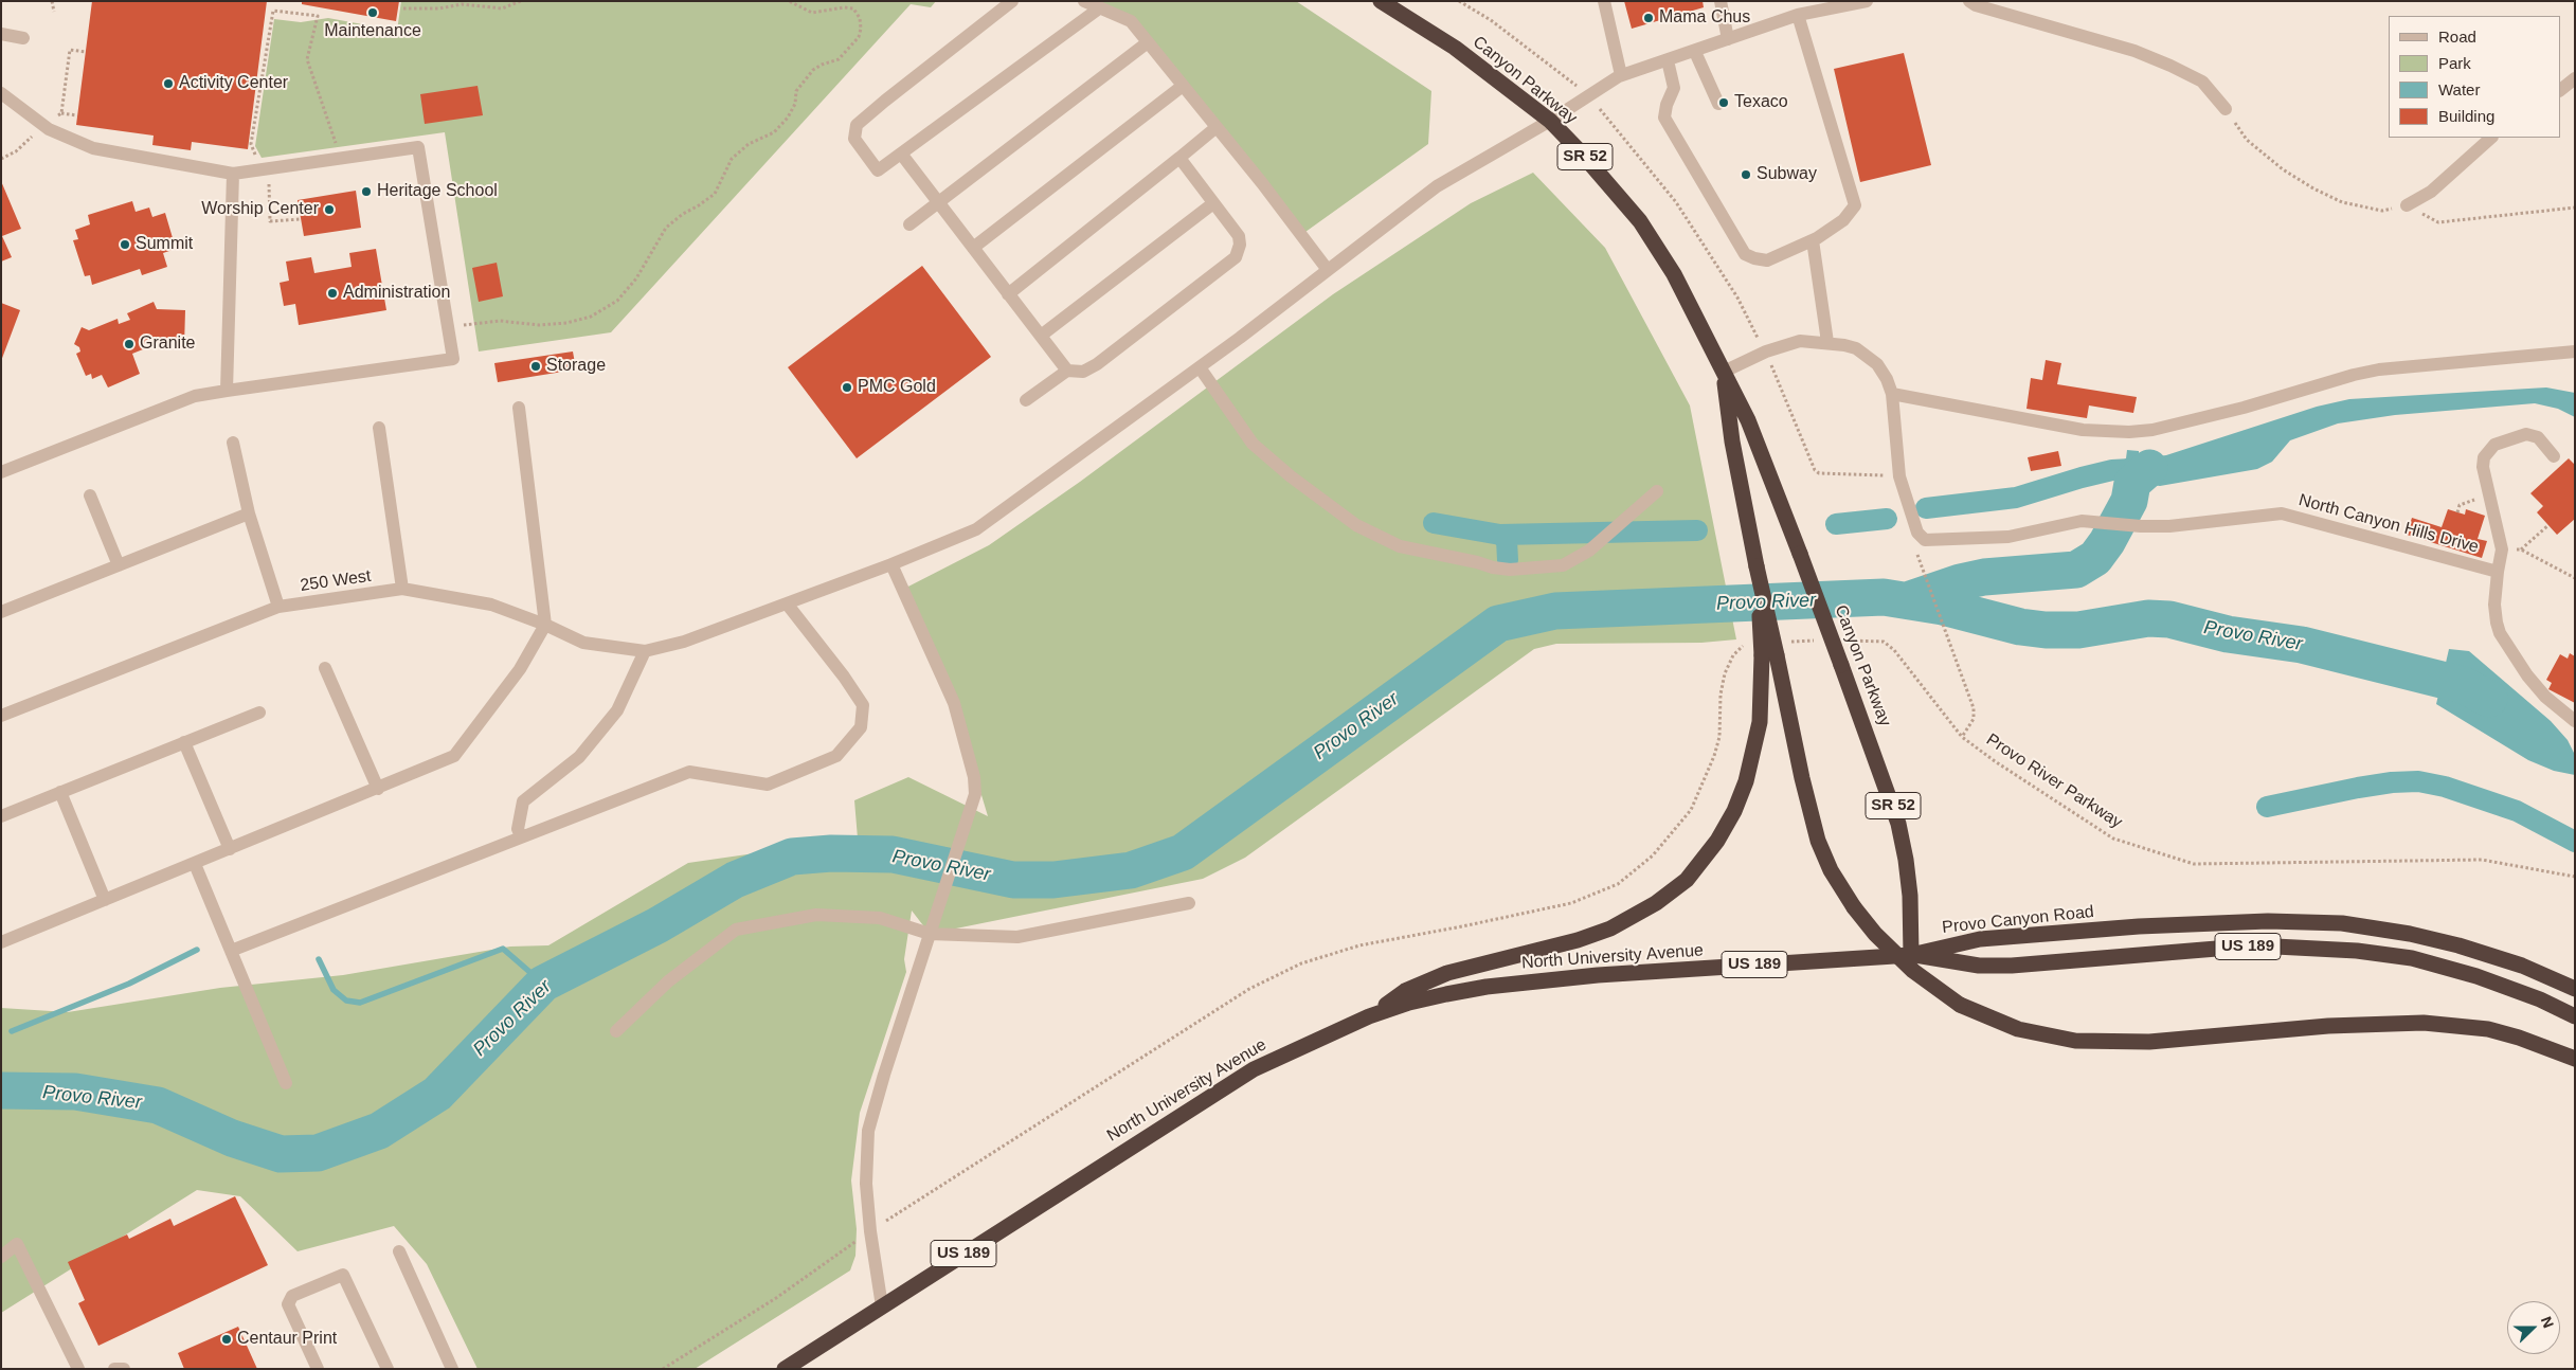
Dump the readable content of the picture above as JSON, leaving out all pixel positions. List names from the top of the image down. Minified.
{"streets":{"highway":["Canyon Parkway","SR 52","Provo Canyon Road","US 189","North University Avenue"],"street":["North Canyon Hills Drive","250 West"],"path":["Provo River Parkway"]},"crossings":[["Canyon Parkway","North Canyon Hills Drive"],["Canyon Parkway","250 West"],["Canyon Parkway","Provo Canyon Road"],["Canyon Parkway","North University Avenue"],["Provo Canyon Road","North University Avenue"]],"water":["Provo River"],"places":["Maintenance","Mama Chus","Activity Center","Texaco","Subway","Heritage School","Worship Center","Summit","Administration","Granite","Storage","PMC Gold","Centaur Print"],"legend":["Road","Park","Water","Building"],"north":"right"}
